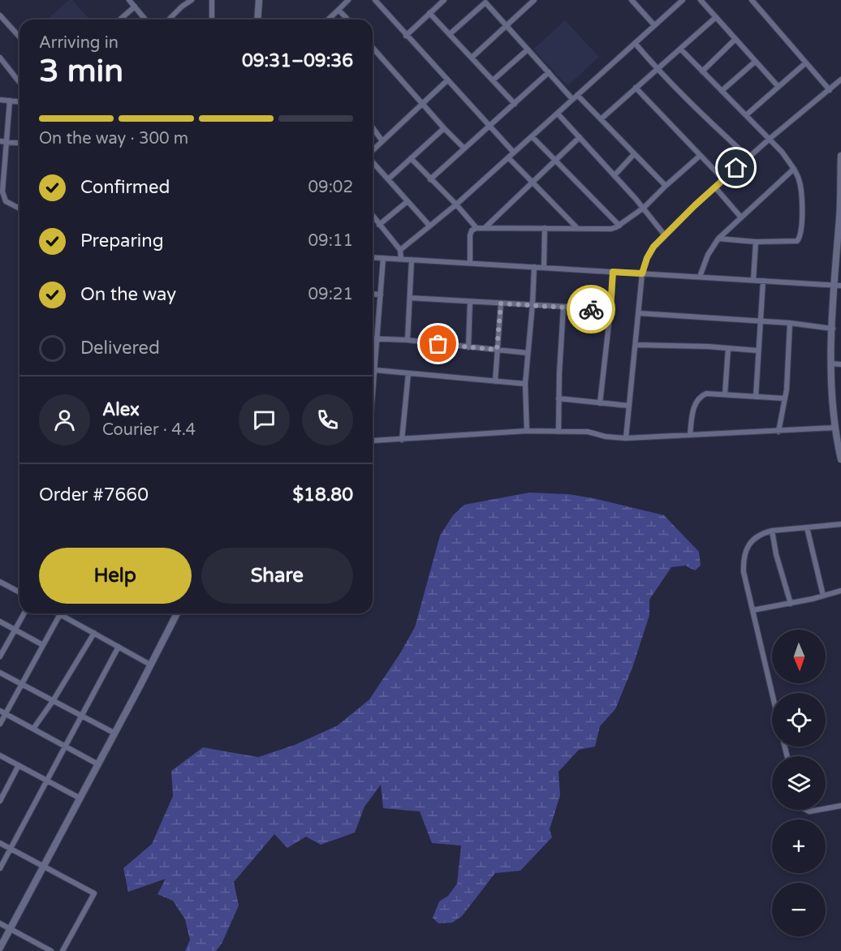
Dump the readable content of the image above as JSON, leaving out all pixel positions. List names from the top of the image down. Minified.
{"north":"bottom","page":{"heading":["3 min","Arriving in","09:31–09:36"],"panel":["Alex","Courier · 4.4","Order #7660","$18.80"],"bar":"On the way · 300 m","list":[["Confirmed","09:02"],["Preparing","09:11"],["On the way","09:21"],"Delivered"],"buttons":["Help","Share"],"map_buttons":["+","−"]}}
